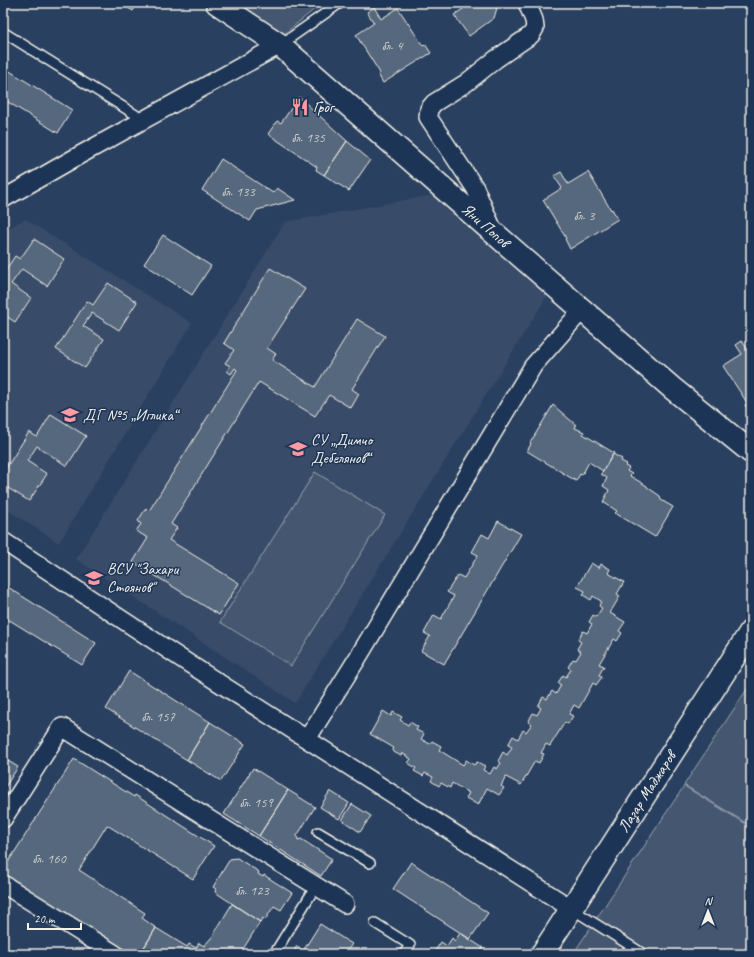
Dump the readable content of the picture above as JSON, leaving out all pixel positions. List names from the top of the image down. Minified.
{"streets":{"street":["Яни Попов","Лазар Маджаров"]},"places":{"restaurant":["Грог"],"school or university":["ДГ №5 „Иглика“","СУ „Димчо Дебелянов“","ВСУ \"Захари Стоянов\""]},"house_numbers":["бл. 4","бл. 135","бл. 133","бл. 3","бл. 157","бл. 159","бл. 160","бл. 123"],"scale_bar":"20 m","north":"top"}
